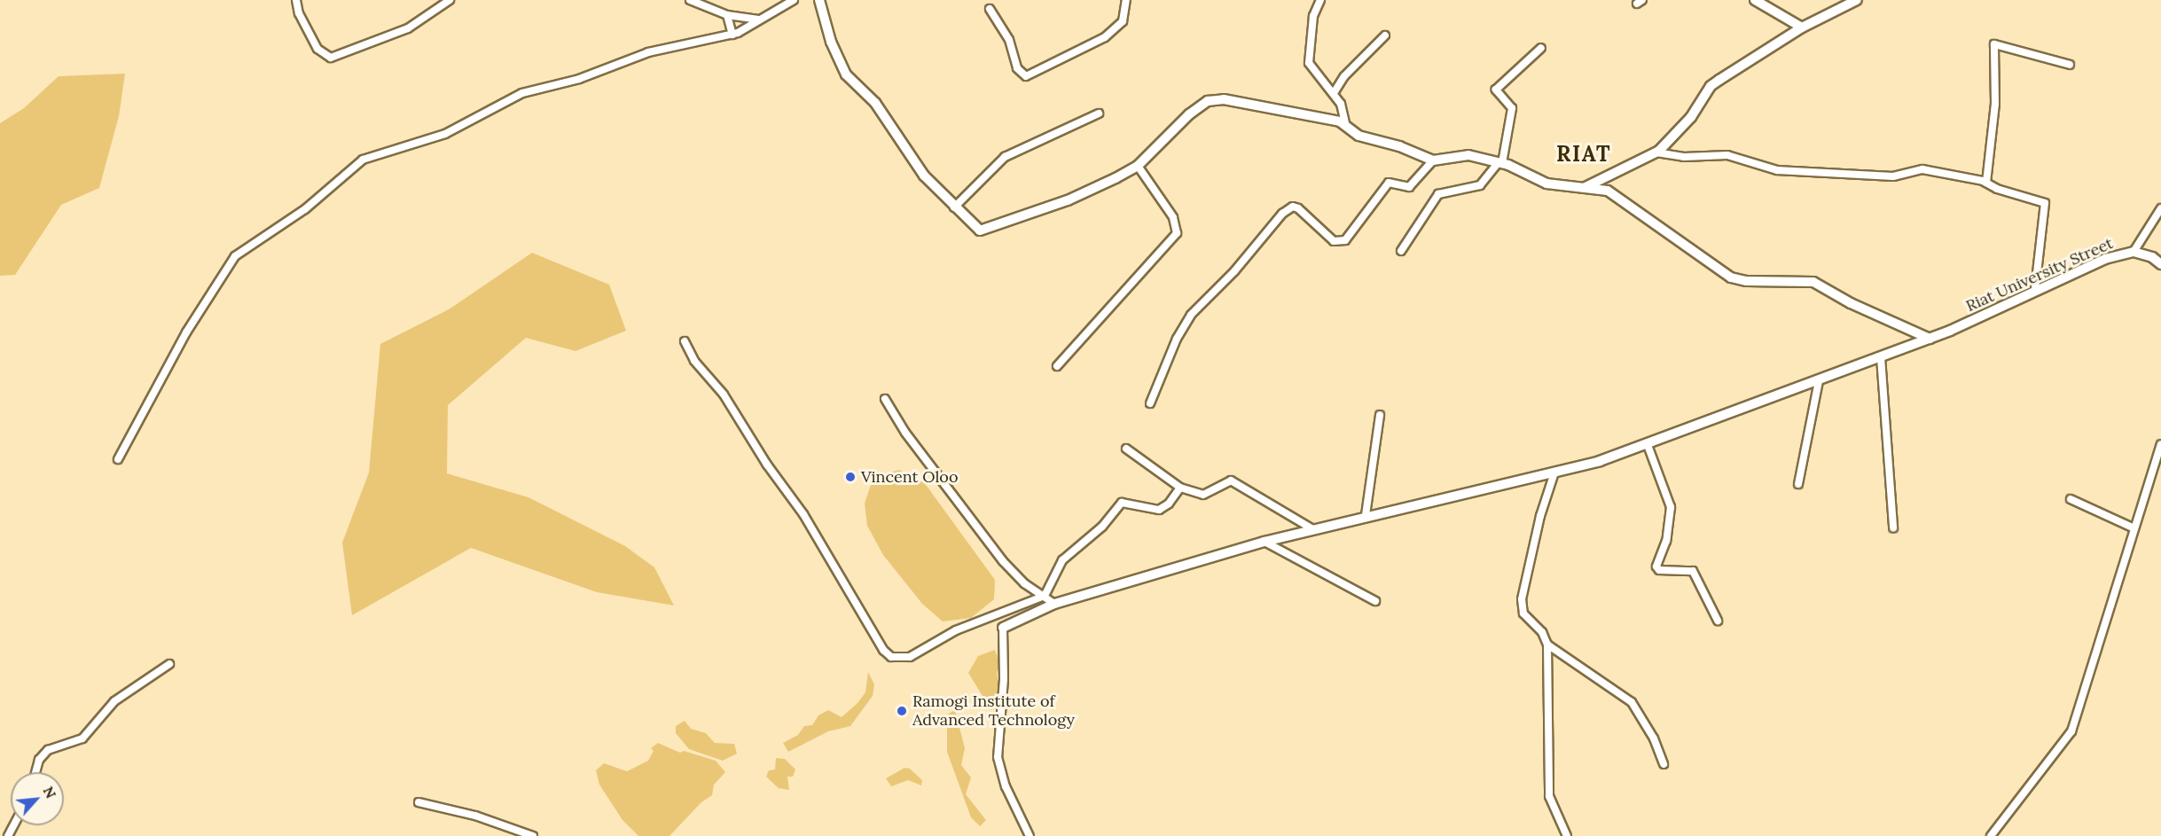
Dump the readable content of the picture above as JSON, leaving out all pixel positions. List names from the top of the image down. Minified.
{"streets":{"street":["Riat University Street"]},"districts":["RIAT"],"places":["Vincent Oloo","Ramogi Institute of Advanced Technology"],"north":"top right"}
